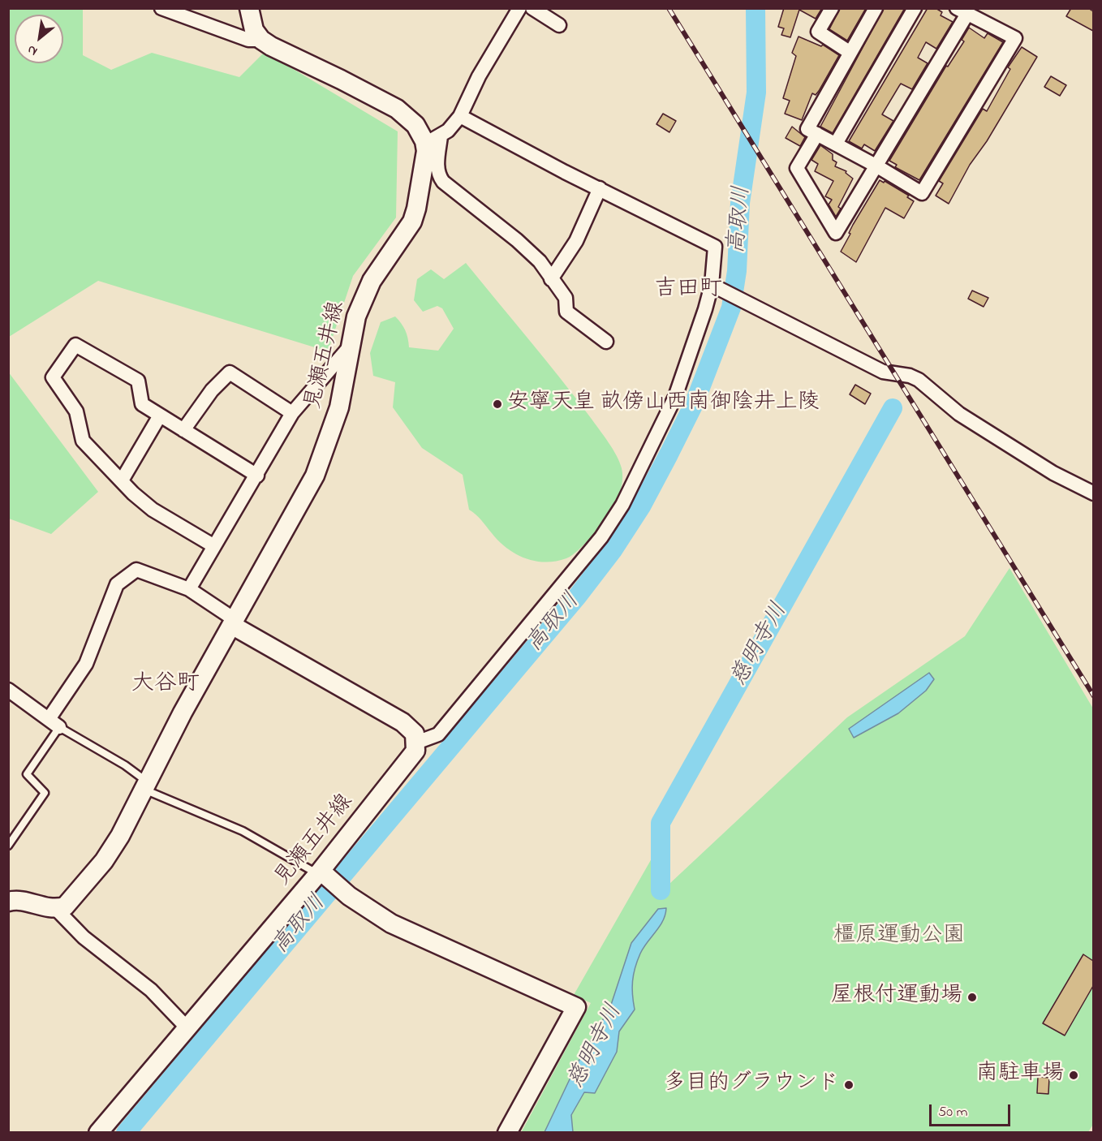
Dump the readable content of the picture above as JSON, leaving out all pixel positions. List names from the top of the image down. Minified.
{"streets":{"main road":["見瀬五井線"]},"districts":["吉田町","大谷町"],"water":["高取川","慈明寺川"],"parks":["橿原運動公園"],"places":["安寧天皇 畝傍山西南御陰井上陵","屋根付運動場","南駐車場","多目的グラウンド"],"scale_bar":"50 m","north":"bottom left"}
